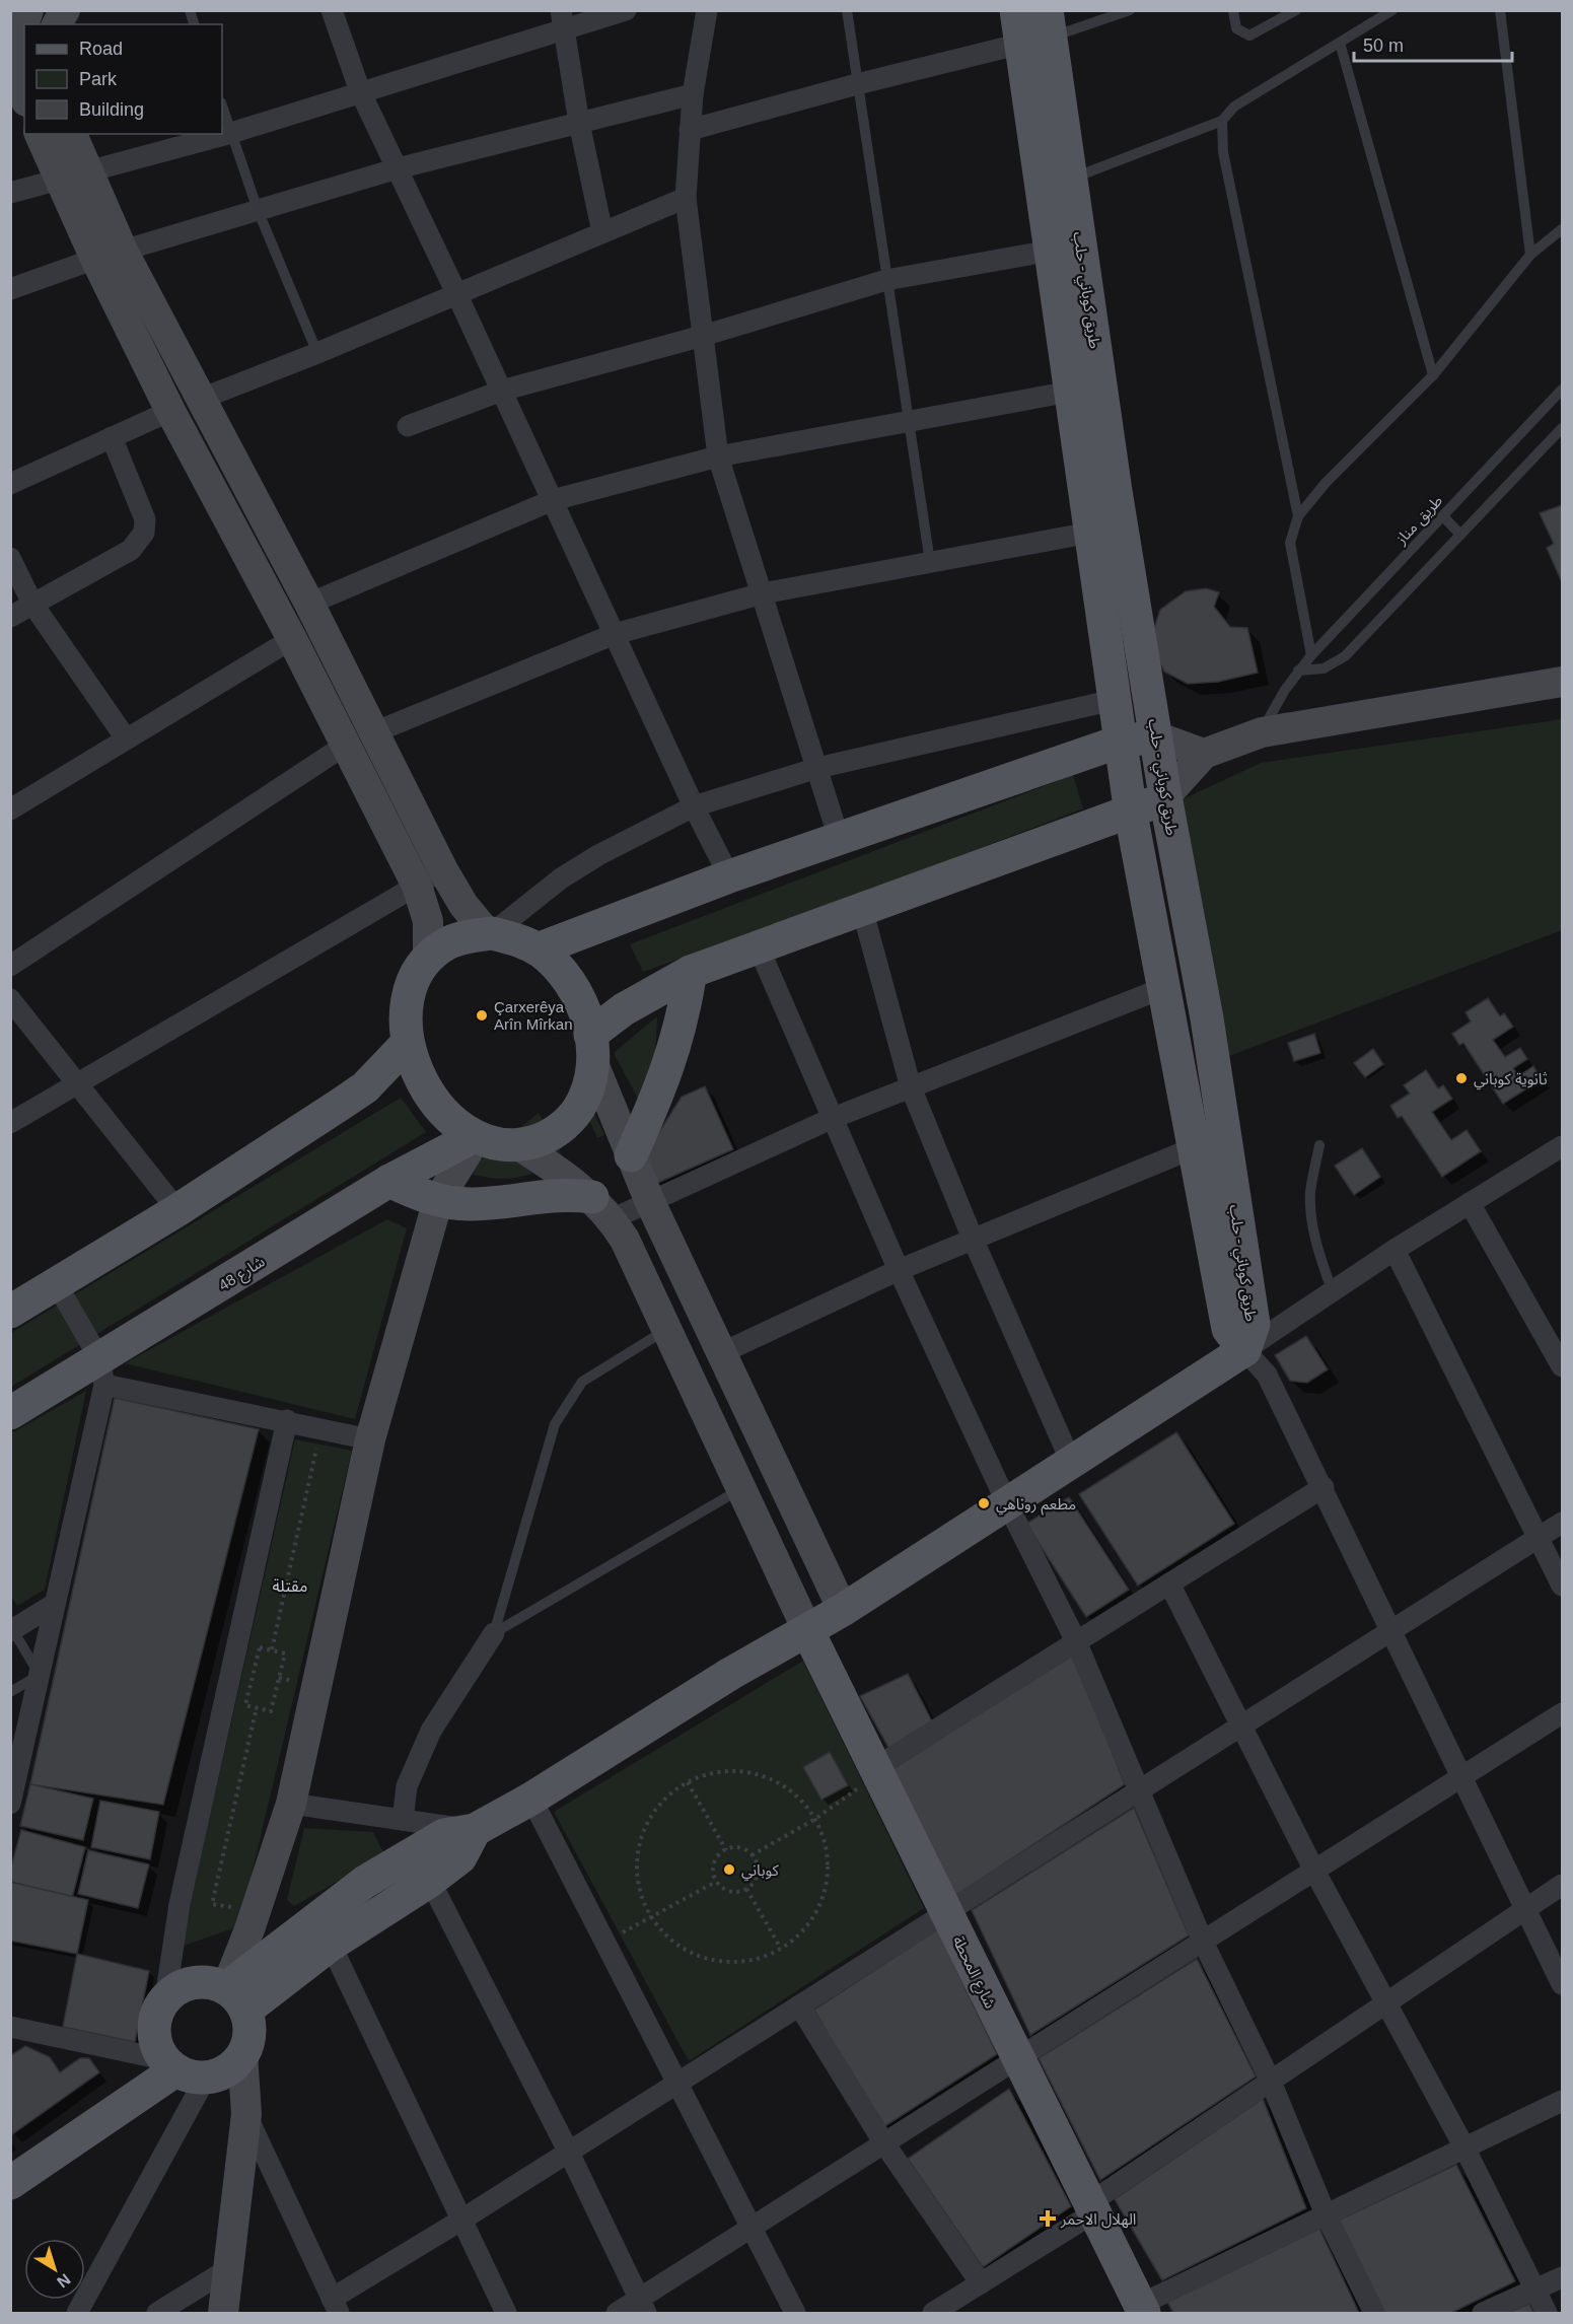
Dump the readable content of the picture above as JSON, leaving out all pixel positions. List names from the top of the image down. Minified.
{"streets":{"main road":["طريق كوباني - حلب","48 شارع","شارع المحطة"],"lane":["طريق مناز"]},"districts":["مقتلة"],"places":{"other":["Çarxerêya Arîn Mîrkan","ثانوية كوباني","مطعم روناهي","كوباني"],"health":["الهلال الاحمر"]},"legend":["Road","Park","Building"],"scale_bar":"50 m","north":"bottom right"}
